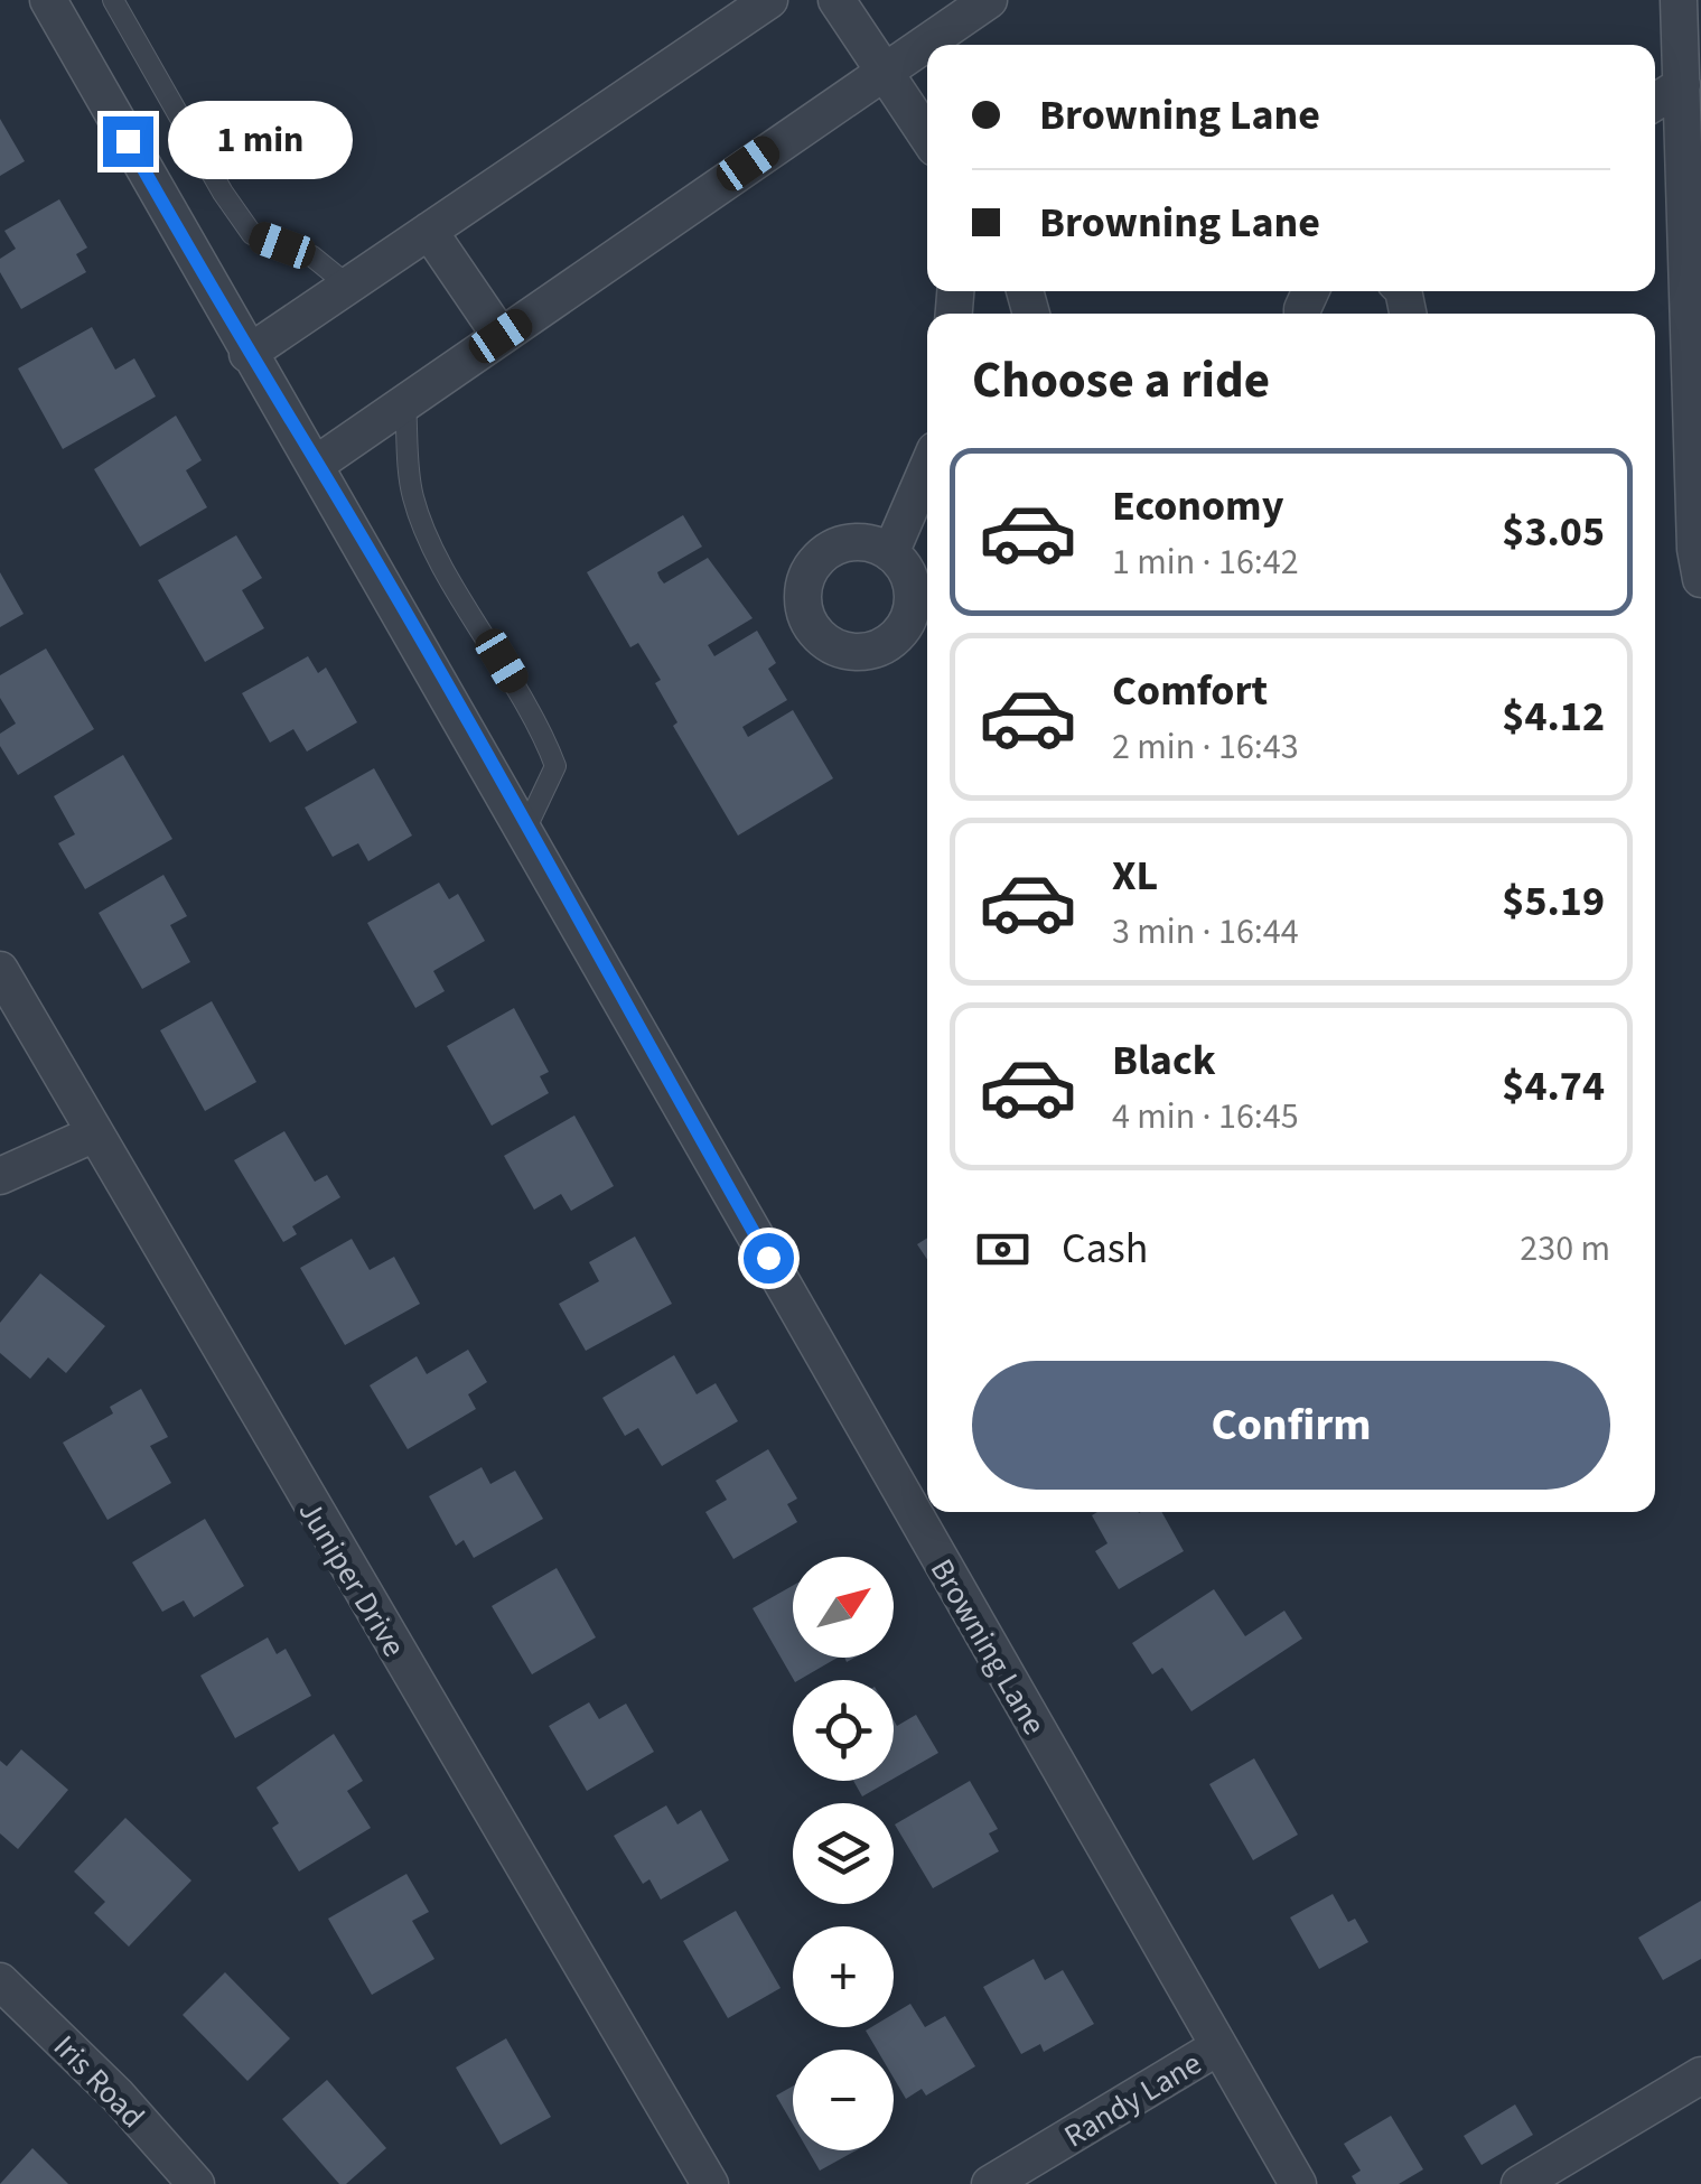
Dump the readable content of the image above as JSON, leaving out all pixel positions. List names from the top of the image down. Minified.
{"streets":{"street":["Juniper Drive","Browning Lane","Iris Road","Randy Lane"]},"crossings":[["Browning Lane","Randy Lane"]],"north":"top right","page":{"banner":["Browning Lane","Browning Lane"],"bubble":"1 min","heading":"Choose a ride","list":[{"name":"Economy","note":"1 min · 16:42","value":"$3.05"},{"name":"Comfort","note":"2 min · 16:43","value":"$4.12"},{"name":"XL","note":"3 min · 16:44","value":"$5.19"},{"name":"Black","note":"4 min · 16:45","value":"$4.74"}],"pay":["Cash","230 m"],"buttons":"Confirm","map_buttons":["+","−"]}}
